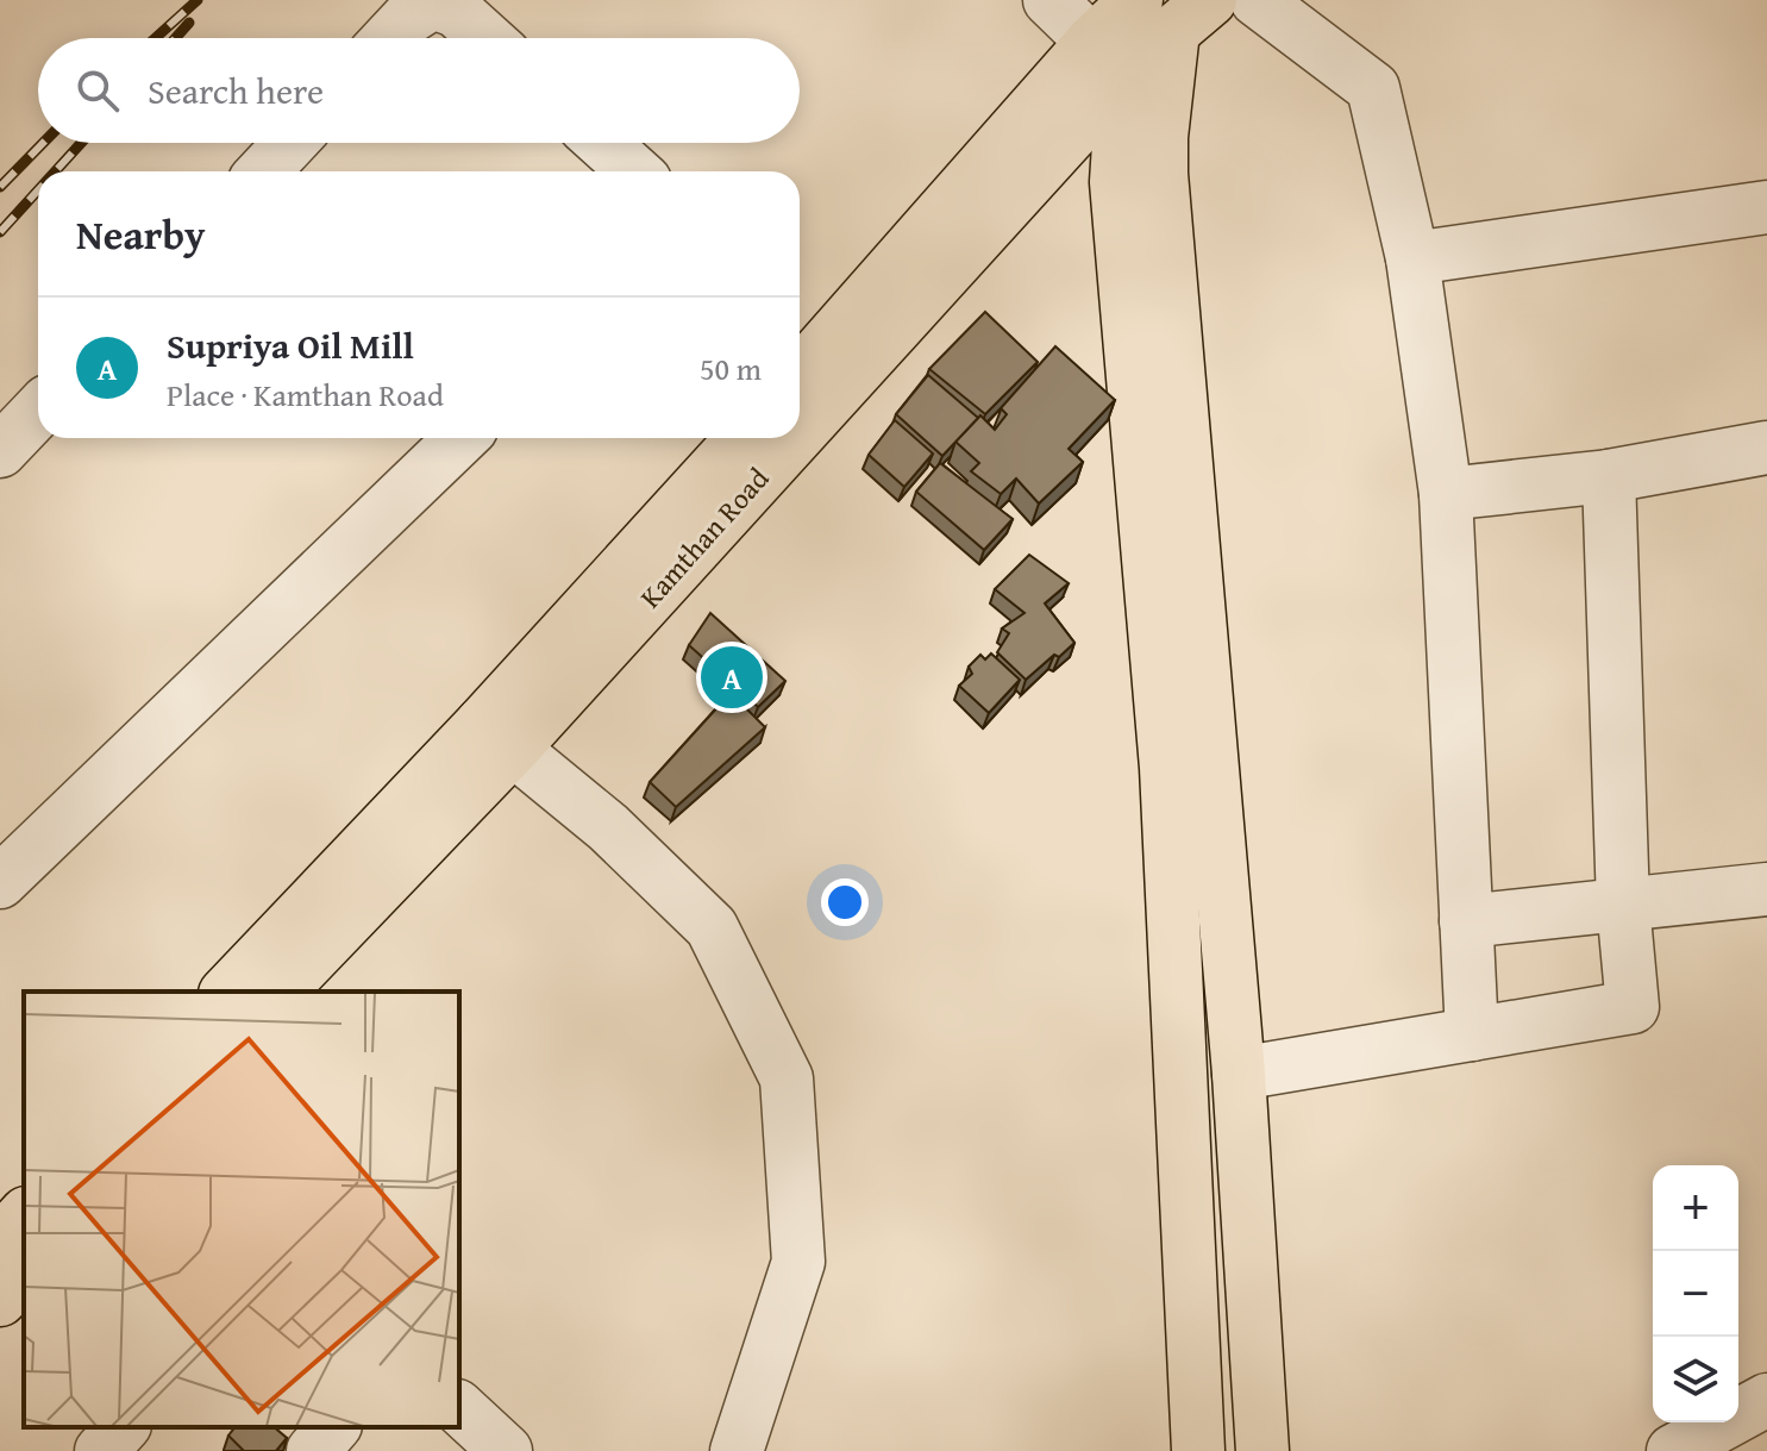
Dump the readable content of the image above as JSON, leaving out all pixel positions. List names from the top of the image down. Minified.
{"streets":{"main road":["Kamthan Road"]},"page":{"search":"Search here","heading":"Nearby","list":[{"mark":"A","name":"Supriya Oil Mill","note":"Place · Kamthan Road","value":"50 m"}],"pins":"A","map_buttons":["+","−"]}}
